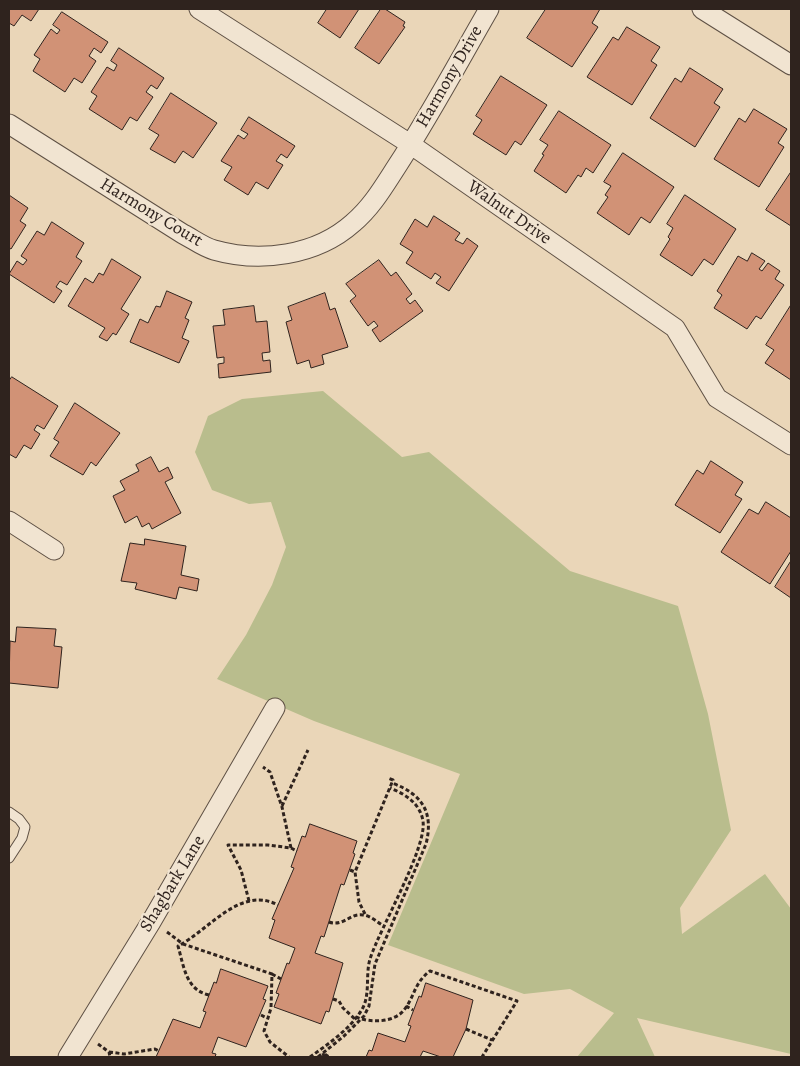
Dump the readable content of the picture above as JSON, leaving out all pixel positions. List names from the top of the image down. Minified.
{"streets":{"street":["Harmony Drive","Harmony Court","Walnut Drive","Shagbark Lane"]},"crossings":[["Harmony Drive","Harmony Court"],["Harmony Drive","Walnut Drive"],["Harmony Court","Walnut Drive"]]}
